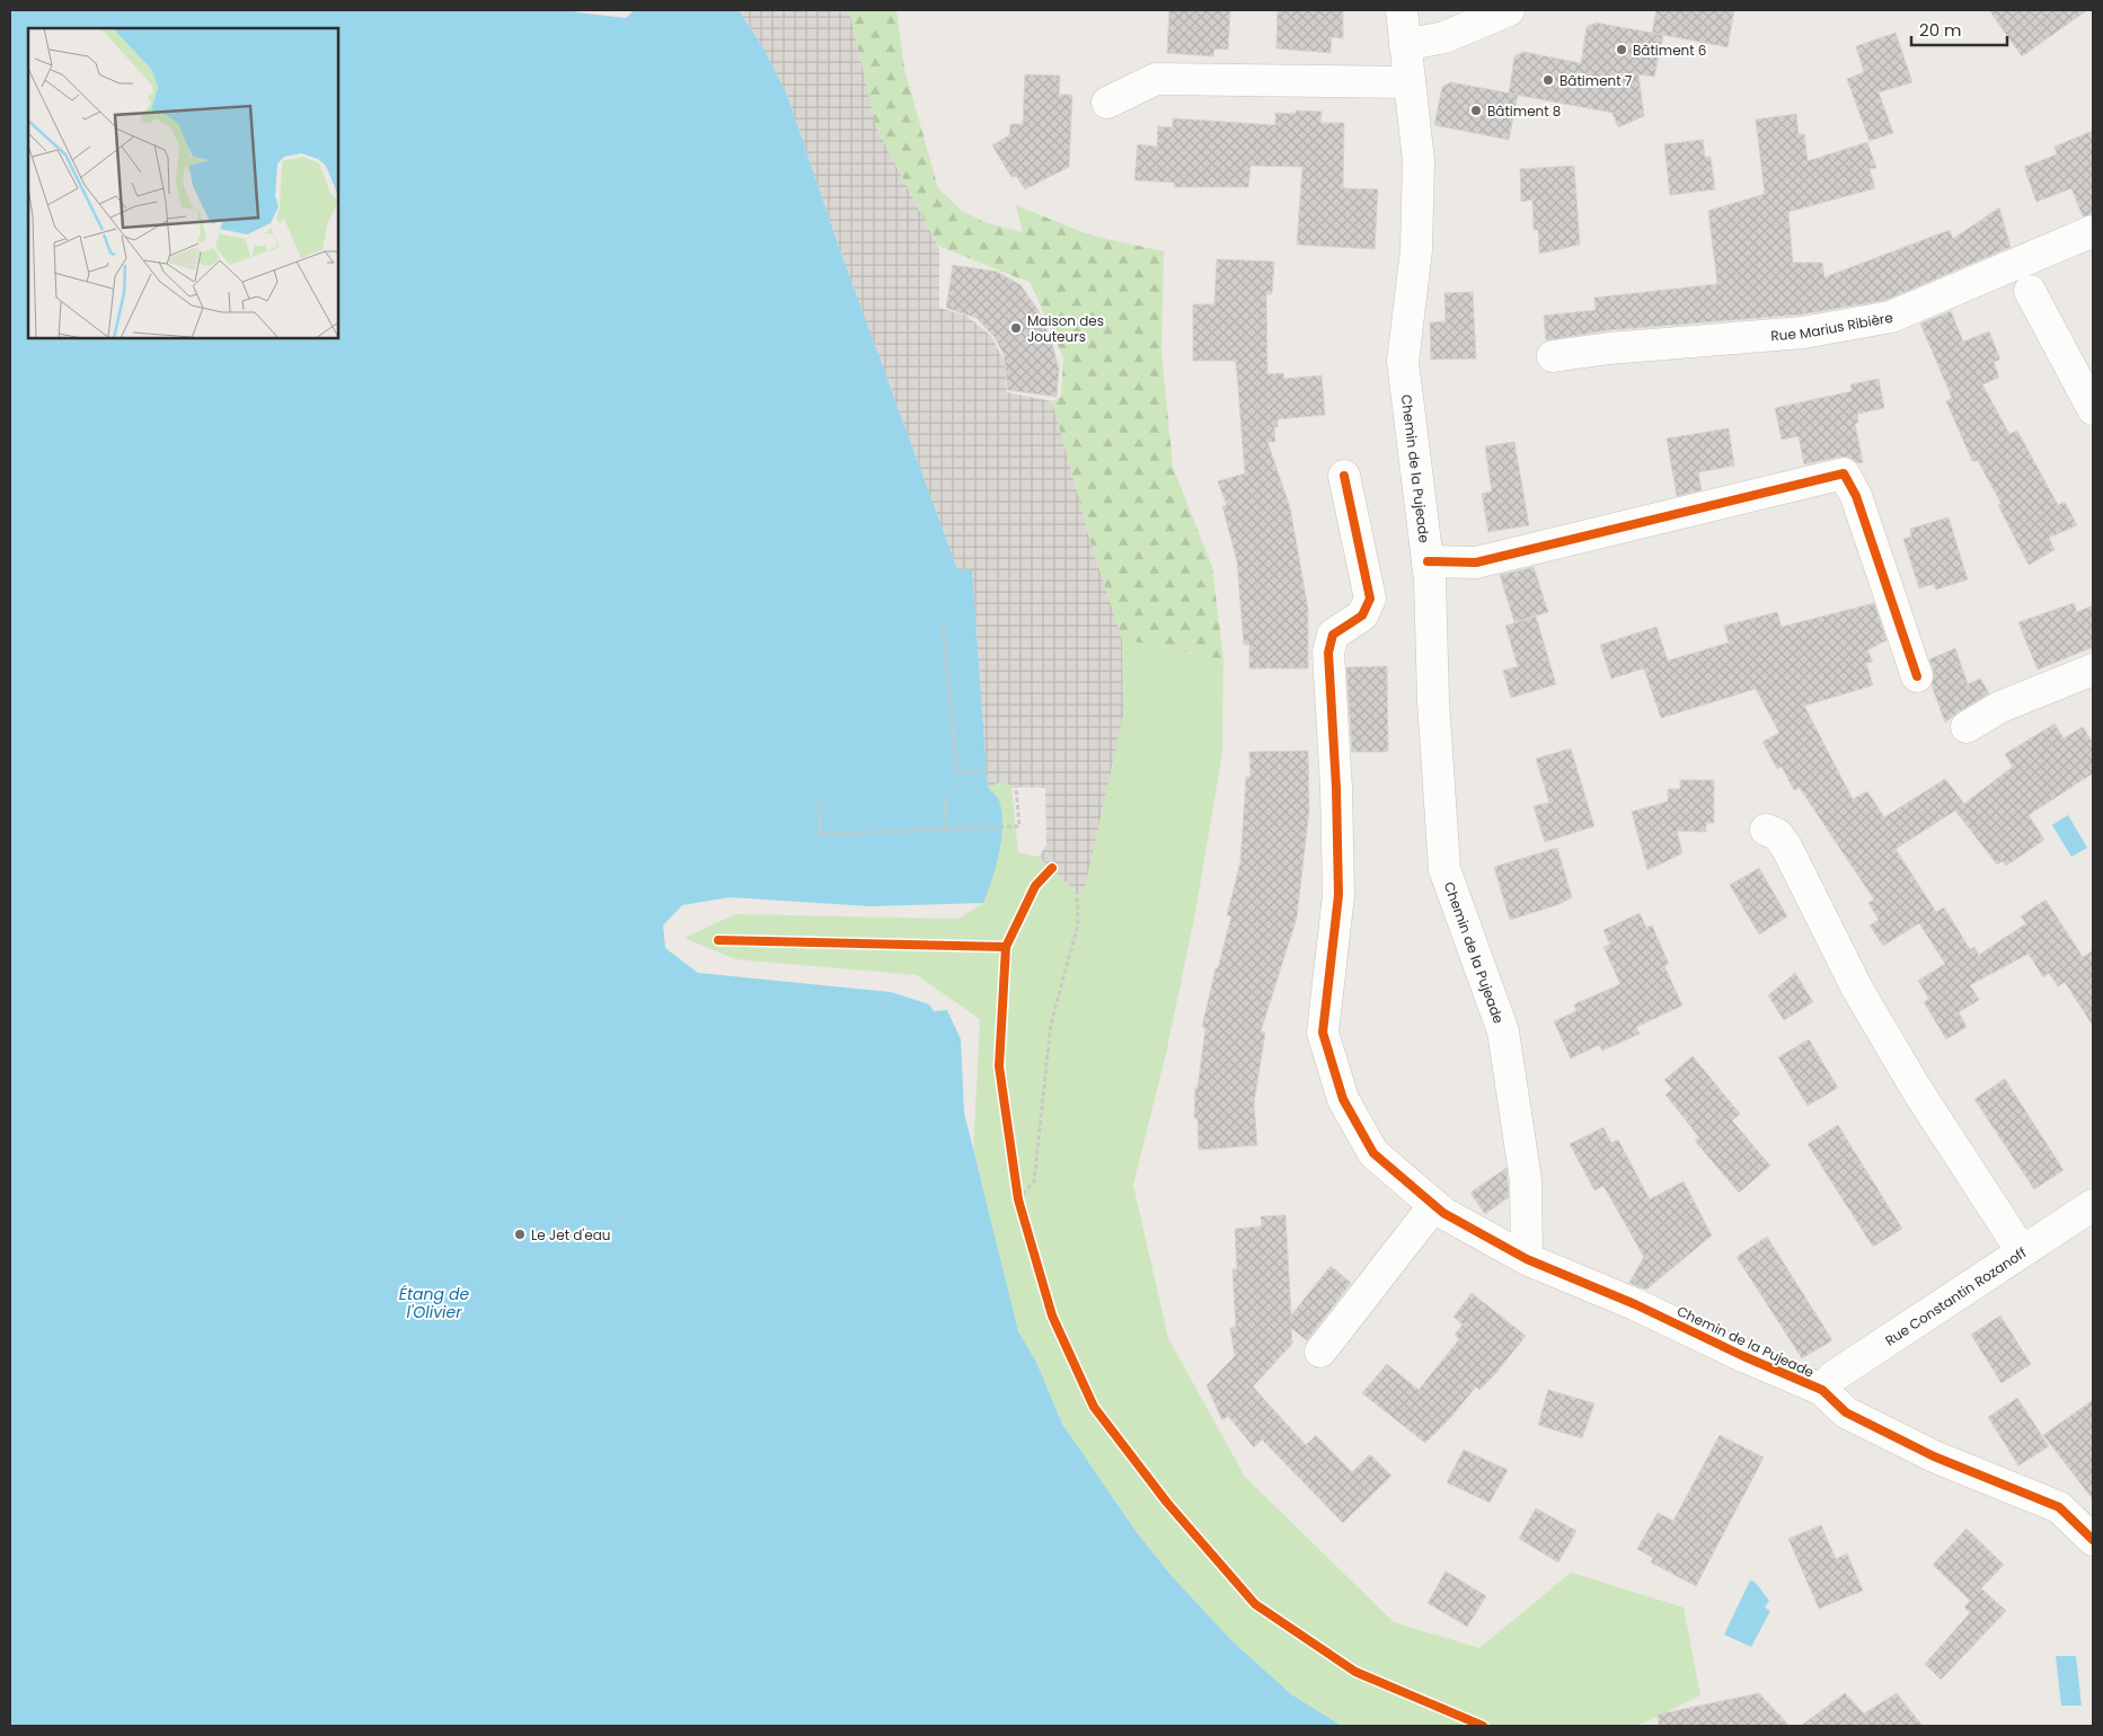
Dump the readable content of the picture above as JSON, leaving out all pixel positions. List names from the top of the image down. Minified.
{"streets":{"street":["Rue Marius Ribière","Chemin de la Pujeade","Rue Constantin Rozanoff"]},"crossings":[["Chemin de la Pujeade","Rue Constantin Rozanoff"]],"water":["Étang de l'Olivier"],"places":["Bâtiment 6","Bâtiment 7","Bâtiment 8","Maison des Jouteurs","Le Jet d'eau"],"scale_bar":"20 m"}
